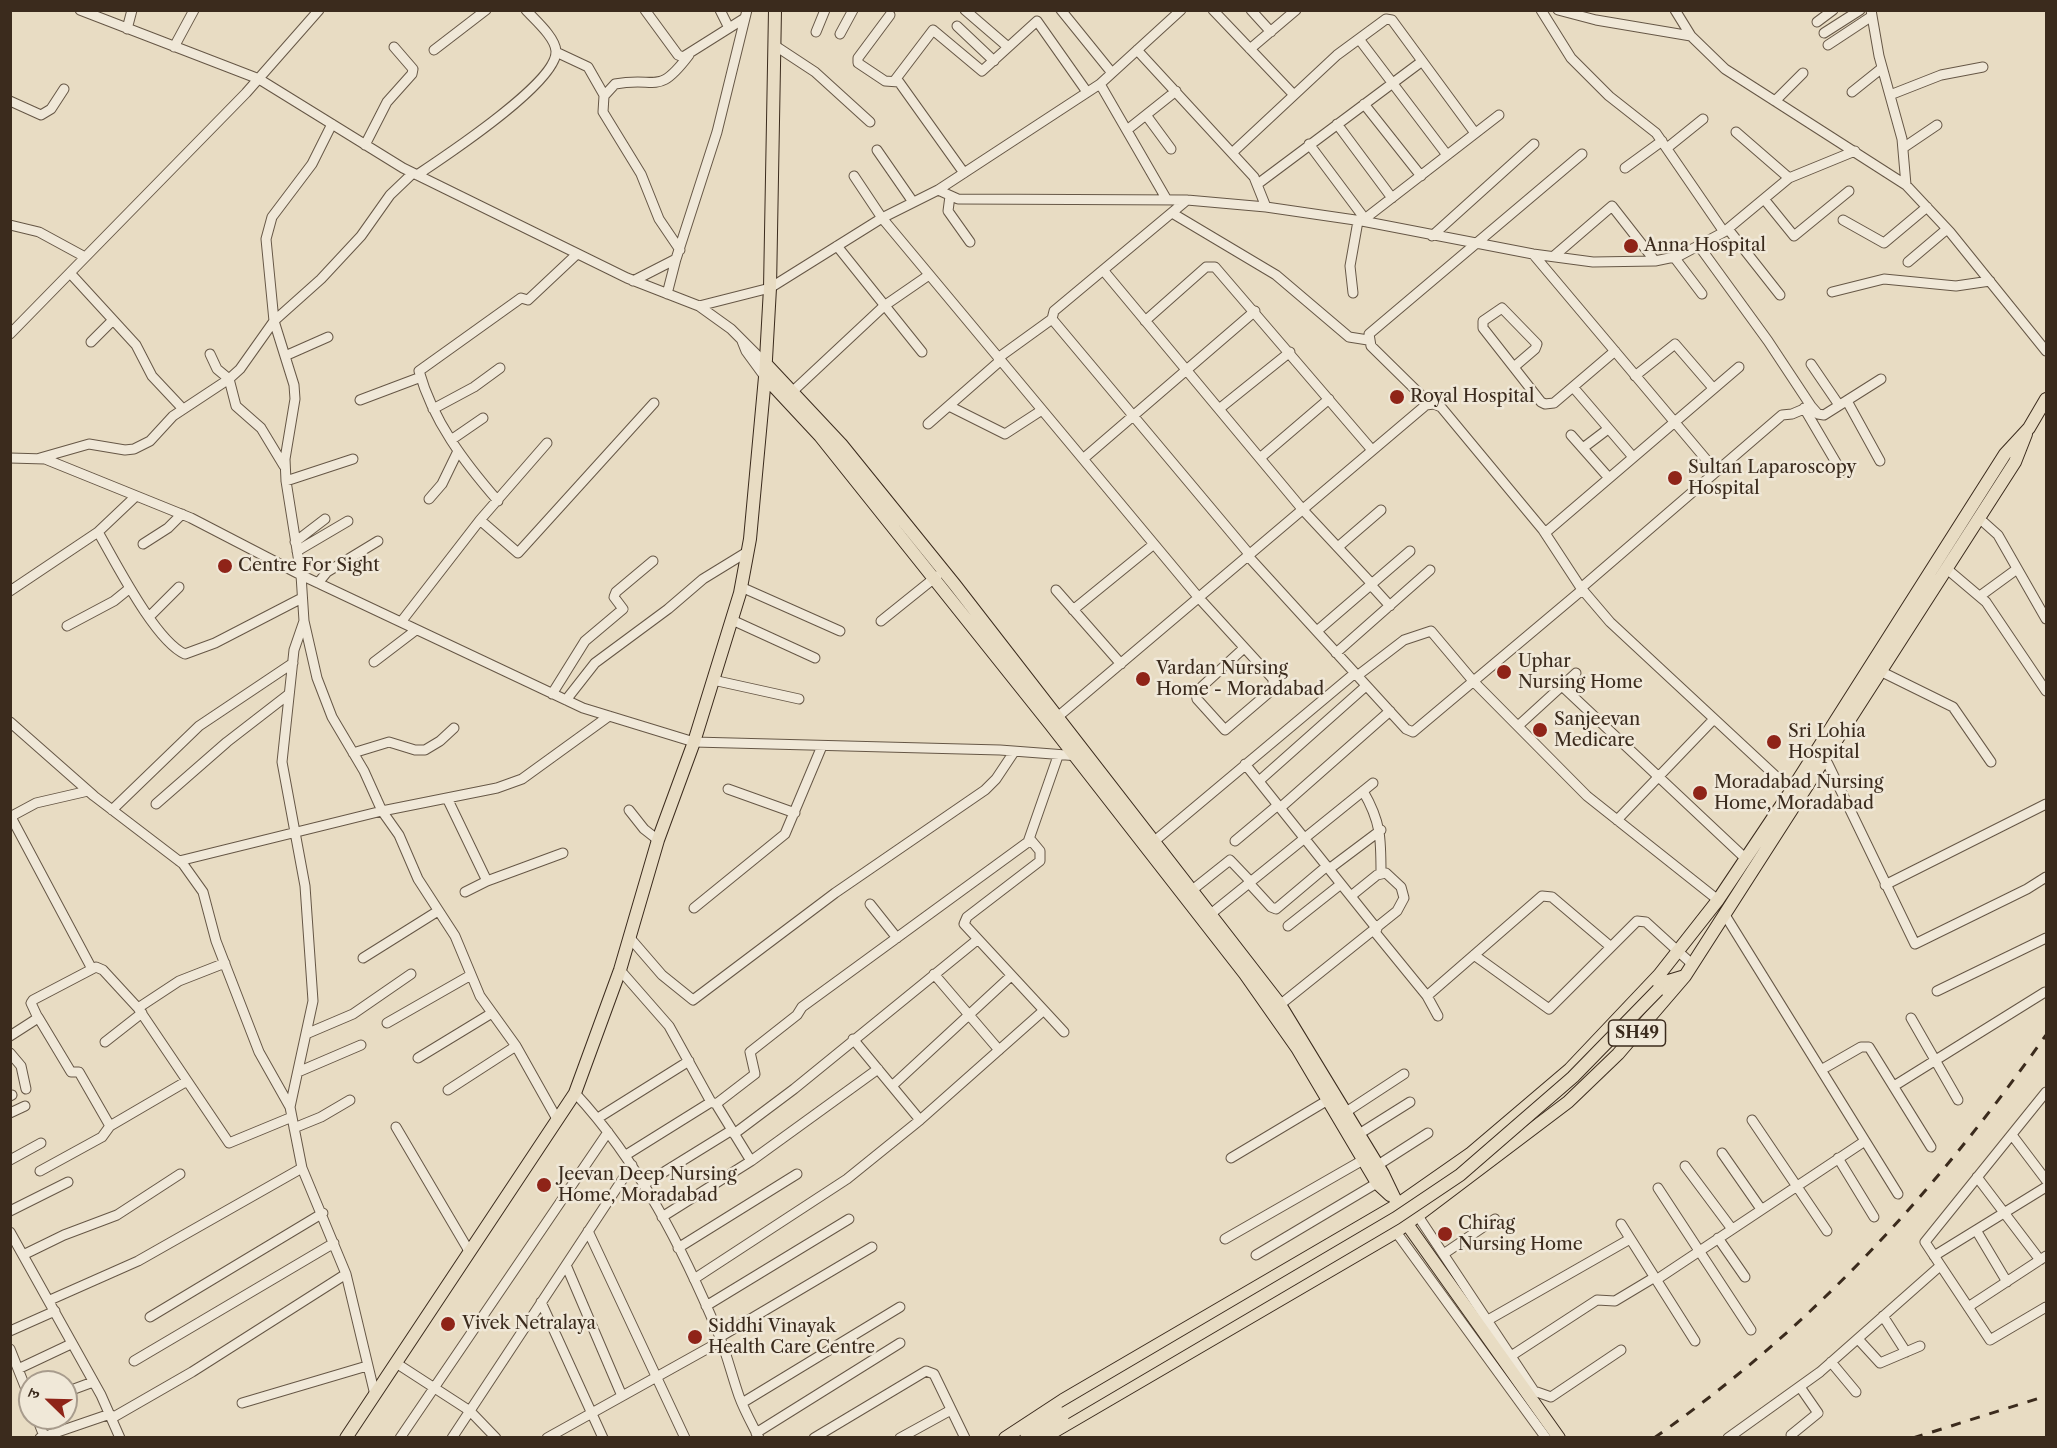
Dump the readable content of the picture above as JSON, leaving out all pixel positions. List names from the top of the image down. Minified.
{"streets":{"main road":["SH49"]},"places":["Anna Hospital","Royal Hospital","Sultan Laparoscopy Hospital","Centre For Sight","Uphar Nursing Home","Vardan Nursing Home - Moradabad","Sanjeevan Medicare","Sri Lohia Hospital","Moradabad Nursing Home, Moradabad","Jeevan Deep Nursing Home, Moradabad","Chirag Nursing Home","Vivek Netralaya","Siddhi Vinayak Health Care Centre"],"north":"top left"}
